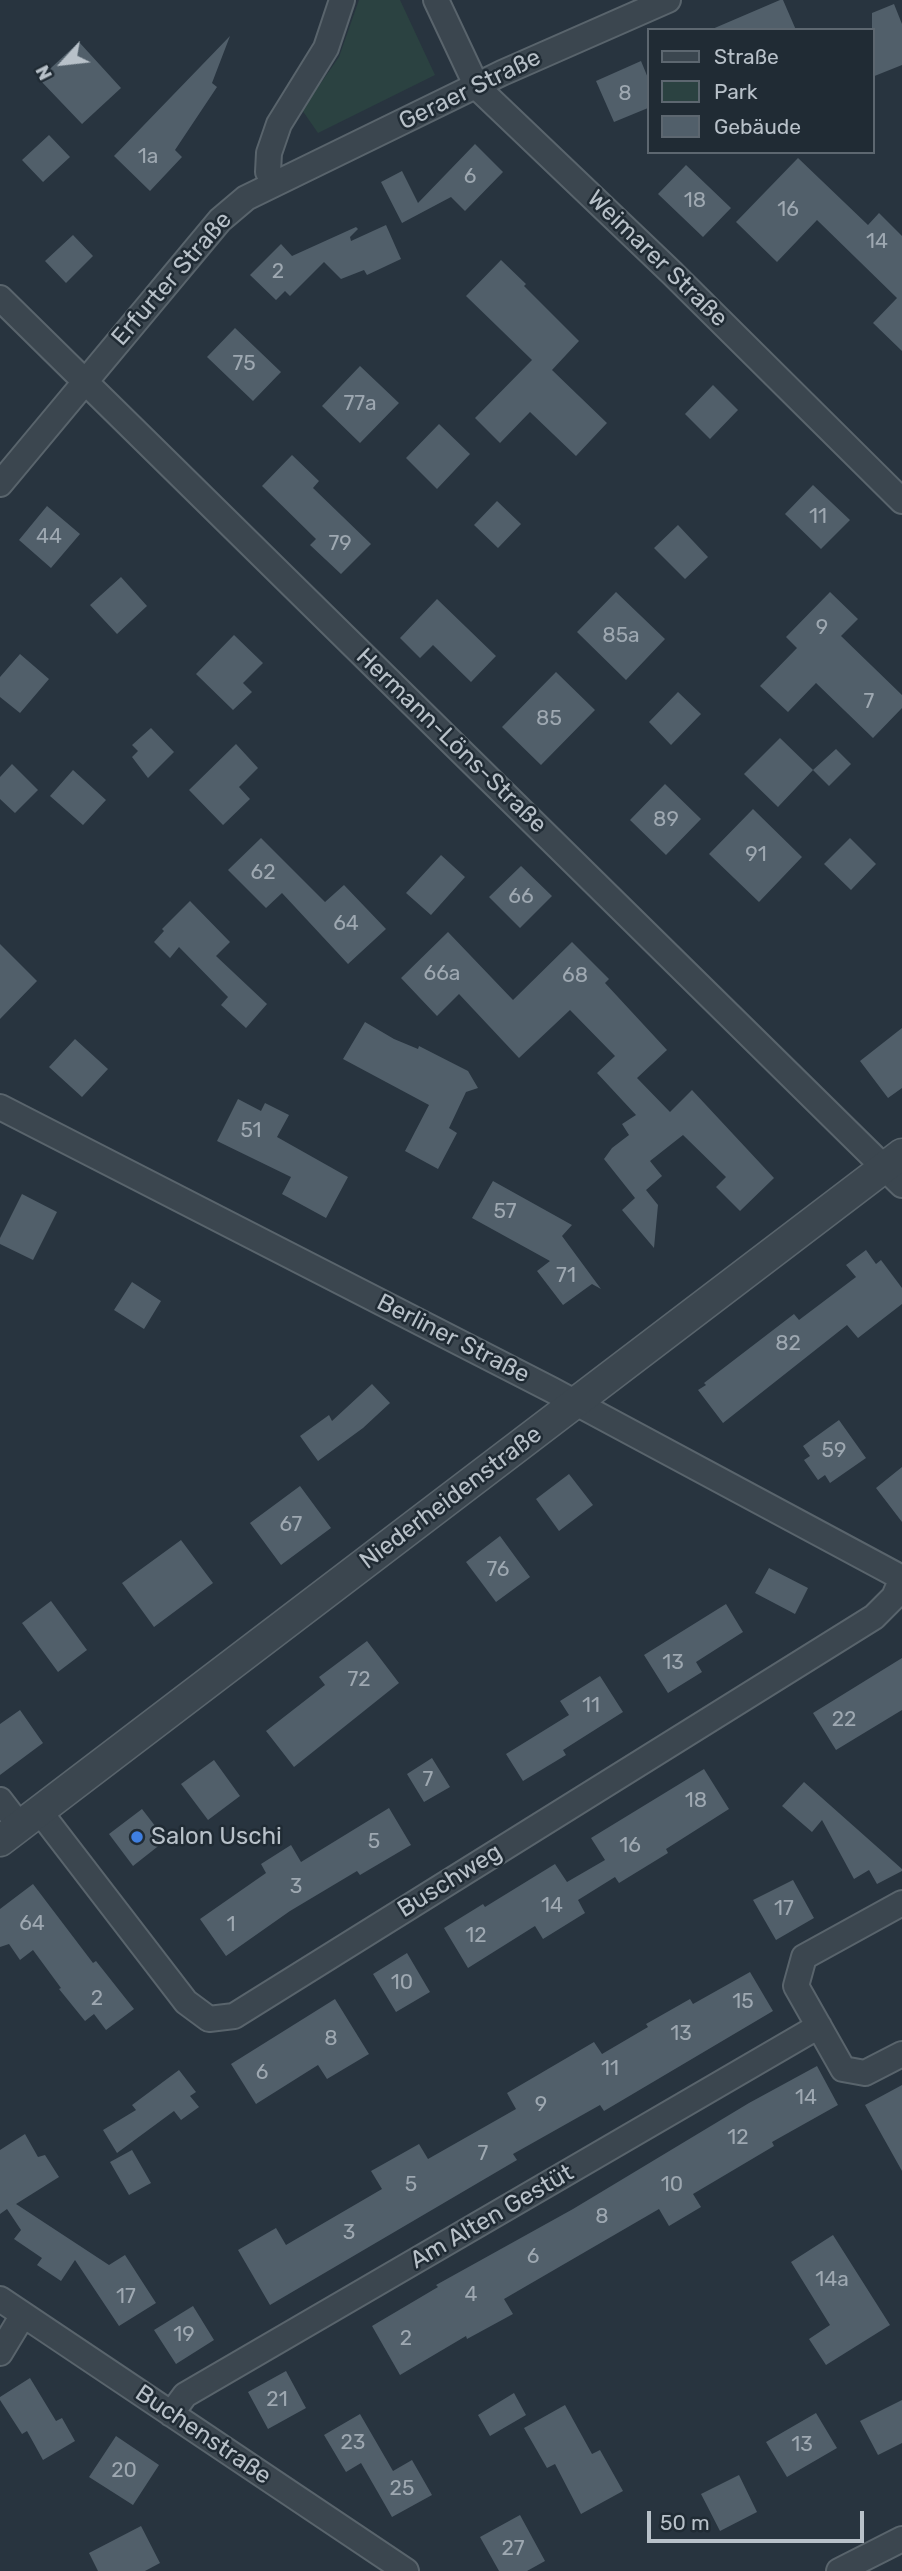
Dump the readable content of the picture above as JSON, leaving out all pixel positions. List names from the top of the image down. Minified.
{"streets":{"street":["Geraer Straße","Weimarer Straße","Erfurter Straße","Hermann-Löns-Straße","Berliner Straße","Niederheidenstraße","Buschweg","Am Alten Gestüt","Buchenstraße"]},"crossings":[["Geraer Straße","Weimarer Straße"],["Geraer Straße","Erfurter Straße"],["Erfurter Straße","Hermann-Löns-Straße"],["Hermann-Löns-Straße","Niederheidenstraße"],["Berliner Straße","Niederheidenstraße"],["Berliner Straße","Buschweg"],["Niederheidenstraße","Buschweg"],["Am Alten Gestüt","Buchenstraße"]],"places":["Salon Uschi"],"house_numbers":["8","1a","6","18","16","14","2","75","77a","11","44","79","9","85a","7","85","89","91","62","66","64","66a","68","51","57","71","82","59","67","76","13","72","11","22","7","18","5","16","3","14","17","64","1","12","10","2","15","13","8","11","6","14","9","12","7","5","10","8","3","6","14a","4","17","19","2","21","23","13","20","25","27"],"legend":["Straße","Park","Gebäude"],"scale_bar":"50 m","north":"bottom left"}
